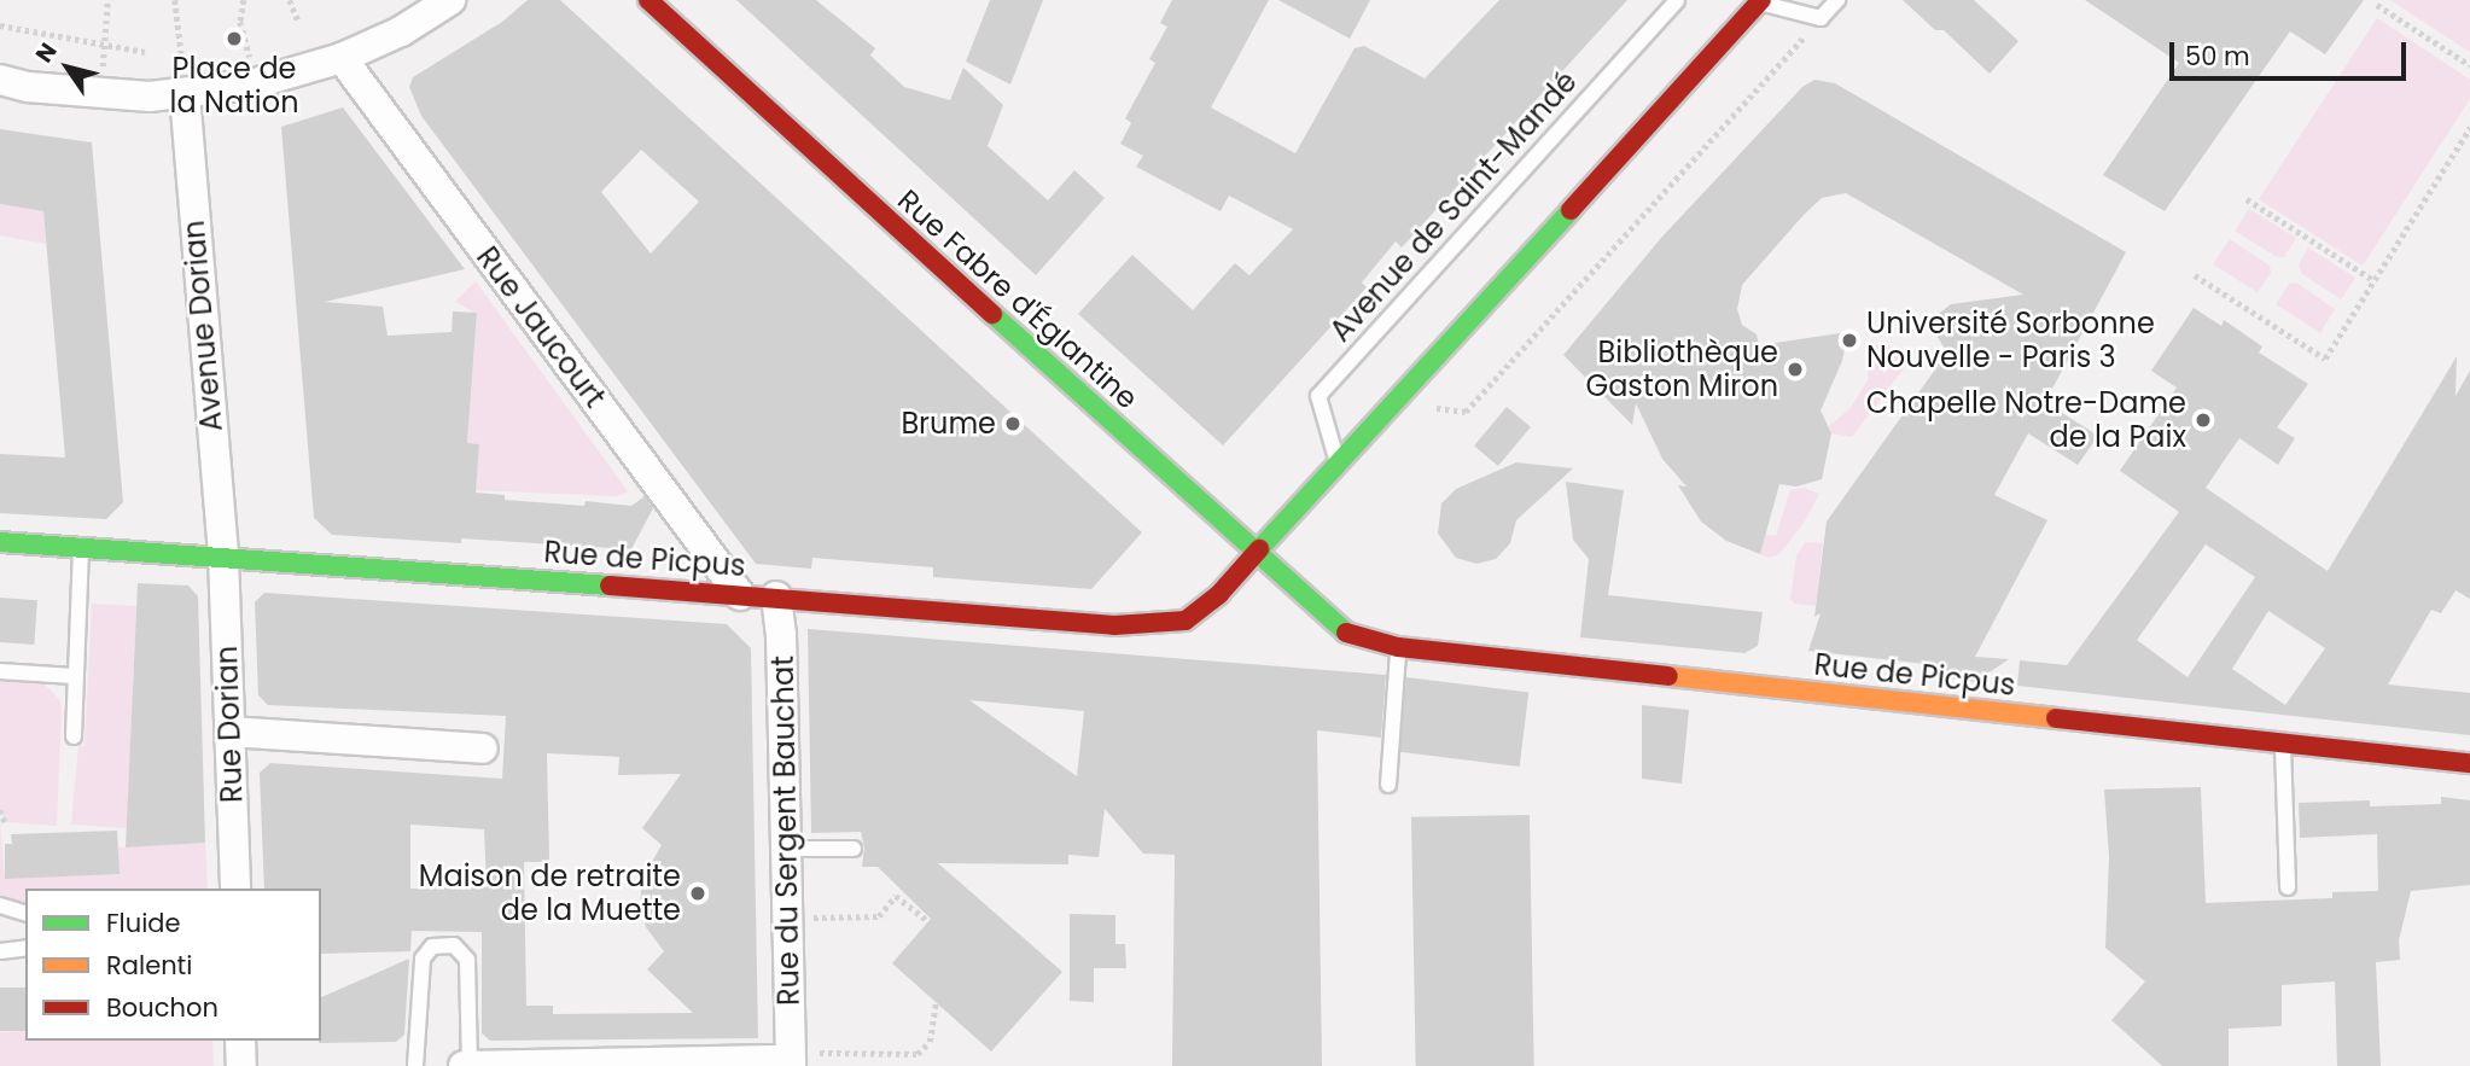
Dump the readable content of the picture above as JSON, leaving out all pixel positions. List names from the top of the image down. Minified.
{"streets":{"street":["Rue Fabre d'Églantine","Avenue Dorian","Rue Jaucourt","Rue de Picpus","Rue Dorian","Rue du Sergent Bauchat"],"lane":["Avenue de Saint-Mandé"]},"crossings":[["Rue Fabre d'Églantine","Rue de Picpus"],["Avenue Dorian","Rue de Picpus"],["Avenue Dorian","Rue Dorian"],["Rue Jaucourt","Rue de Picpus"],["Rue de Picpus","Rue Dorian"],["Rue de Picpus","Rue du Sergent Bauchat"]],"places":["Place de la Nation","Université Sorbonne Nouvelle - Paris 3","Bibliothèque Gaston Miron","Chapelle Notre-Dame de la Paix","Brume","Maison de retraite de la Muette"],"legend":["Fluide","Ralenti","Bouchon"],"scale_bar":"50 m","north":"top left"}
